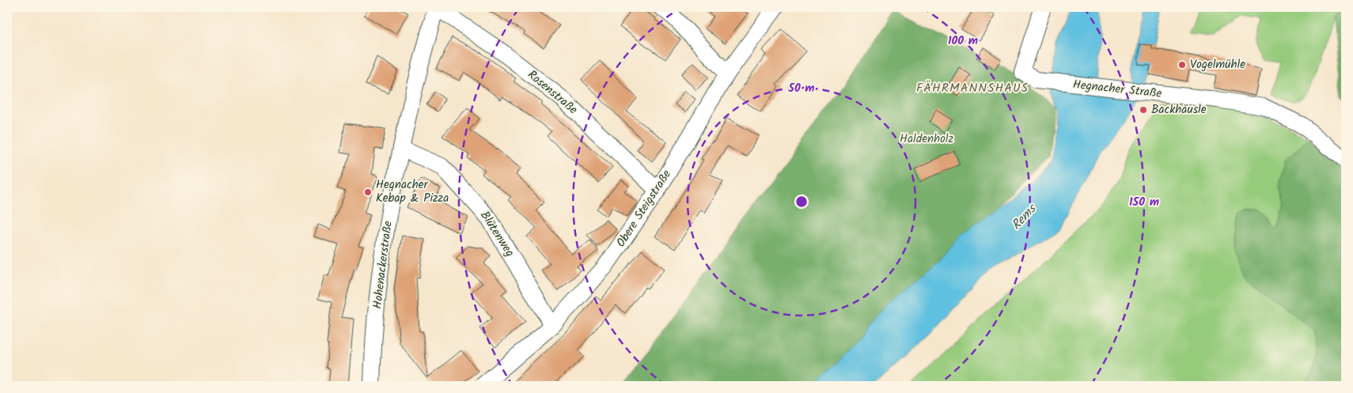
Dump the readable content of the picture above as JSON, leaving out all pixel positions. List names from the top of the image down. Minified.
{"streets":{"street":["Hegnacher Straße","Rosenstraße","Obere Steigstraße","Blütenweg","Hohenackerstraße"]},"crossings":[["Rosenstraße","Obere Steigstraße"],["Rosenstraße","Hohenackerstraße"],["Obere Steigstraße","Blütenweg"],["Blütenweg","Hohenackerstraße"]],"districts":["FÄHRMANNSHAUS"],"water":["Rems"],"parks":["Haldenholz"],"places":["Vogelmühle","Backhäusle","Hegnacher Kebap & Pizza"],"rings":["100 m","50 m","150 m"]}
